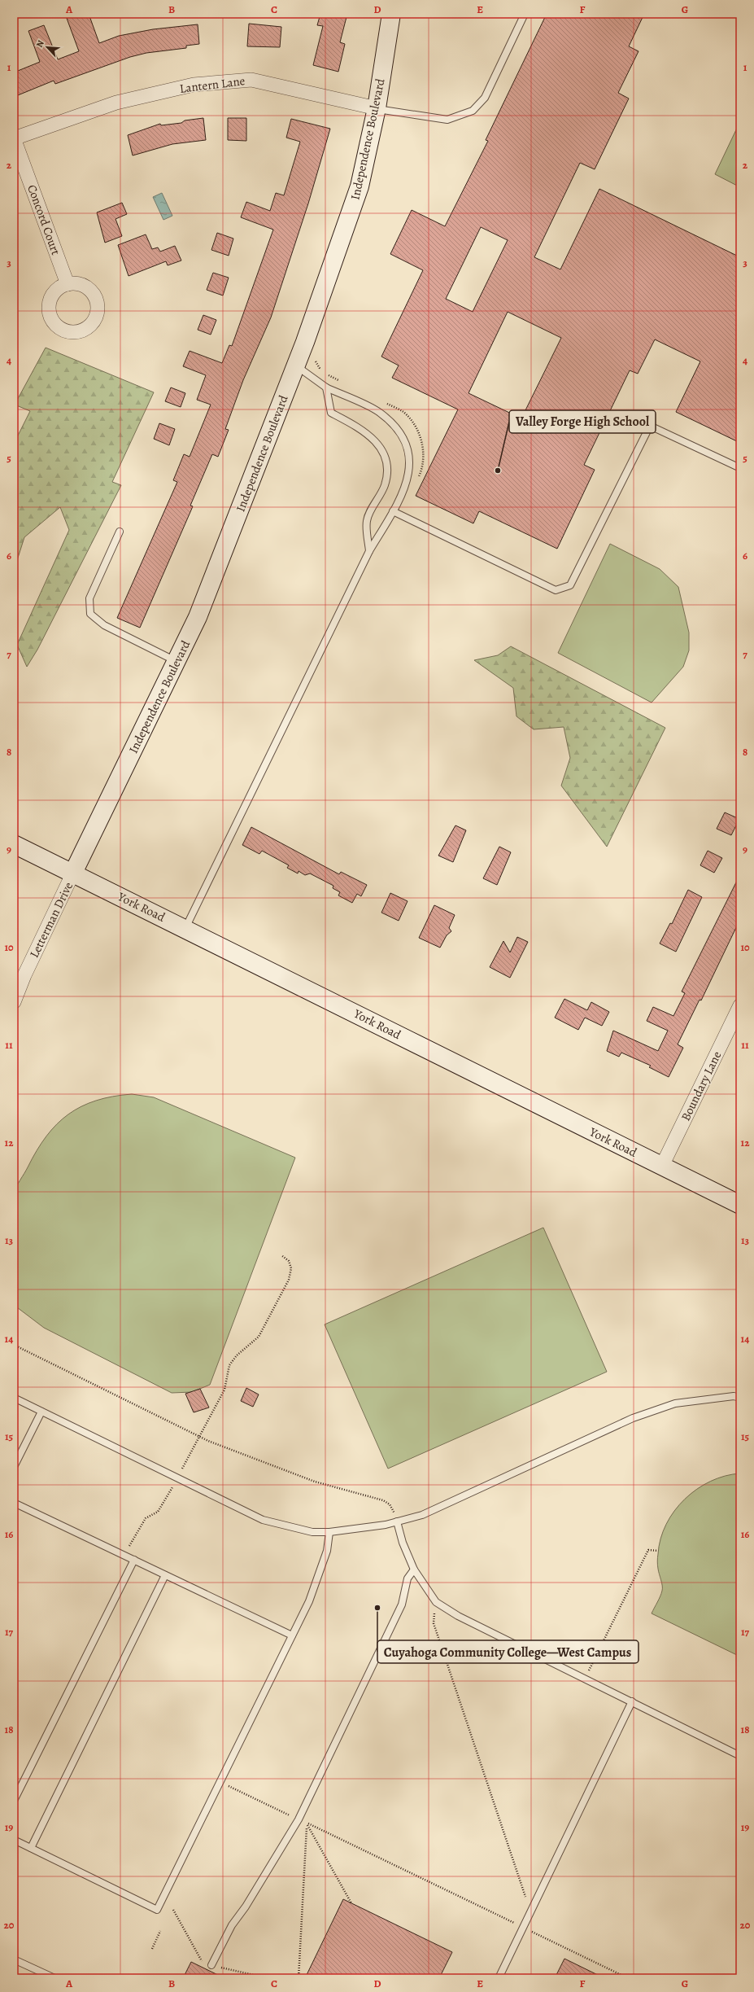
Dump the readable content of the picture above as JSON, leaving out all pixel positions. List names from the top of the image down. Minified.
{"streets":{"street":["Lantern Lane","Independence Boulevard","Concord Court","York Road","Letterman Drive","Boundary Lane"]},"crossings":[["Lantern Lane","Independence Boulevard"],["Lantern Lane","Concord Court"],["Independence Boulevard","York Road"],["Independence Boulevard","Letterman Drive"],["York Road","Letterman Drive"],["York Road","Boundary Lane"]],"places":["Valley Forge High School","Cuyahoga Community College—West Campus"],"north":"top left","grid":{"columns":["A","B","C","D","E","F","G"],"rows":["1","2","3","4","5","6","7","8","9","10","11","12","13","14","15","16","17","18","19","20"]}}
